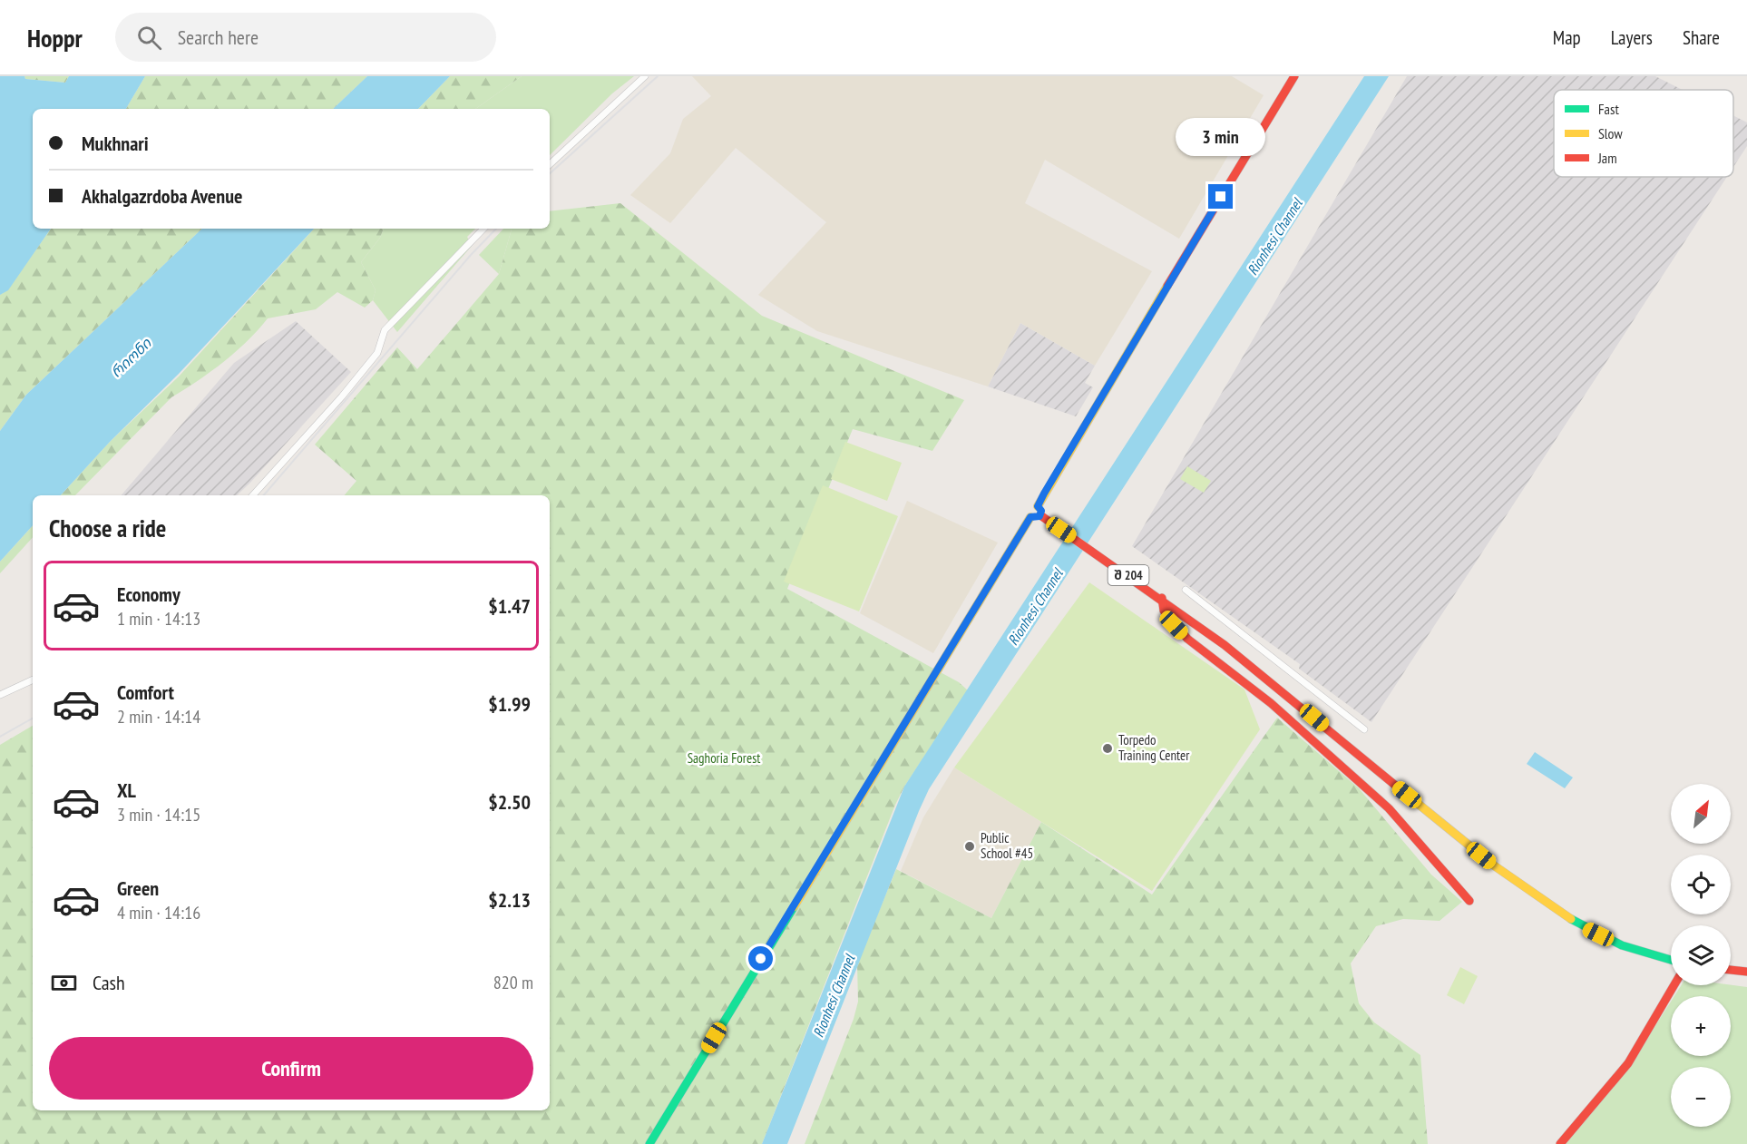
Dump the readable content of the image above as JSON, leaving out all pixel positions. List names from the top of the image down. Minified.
{"streets":{"main road":["შ 204"]},"water":["Rionhesi Channel","რიონი"],"parks":["Saghoria Forest"],"places":["Torpedo Training Center","Public School #45"],"legend":["Fast","Slow","Jam"],"north":"top right","page":{"header":"Hoppr","search":"Search here","nav":["Map","Layers","Share"],"banner":["Mukhnari","Akhalgazrdoba Avenue"],"bubble":"3 min","heading":"Choose a ride","list":[{"name":"Economy","note":"1 min · 14:13","value":"$1.47"},{"name":"Comfort","note":"2 min · 14:14","value":"$1.99"},{"name":"XL","note":"3 min · 14:15","value":"$2.50"},{"name":"Green","note":"4 min · 14:16","value":"$2.13"}],"map_buttons":["+","−"],"pay":["Cash","820 m"],"buttons":"Confirm"}}
